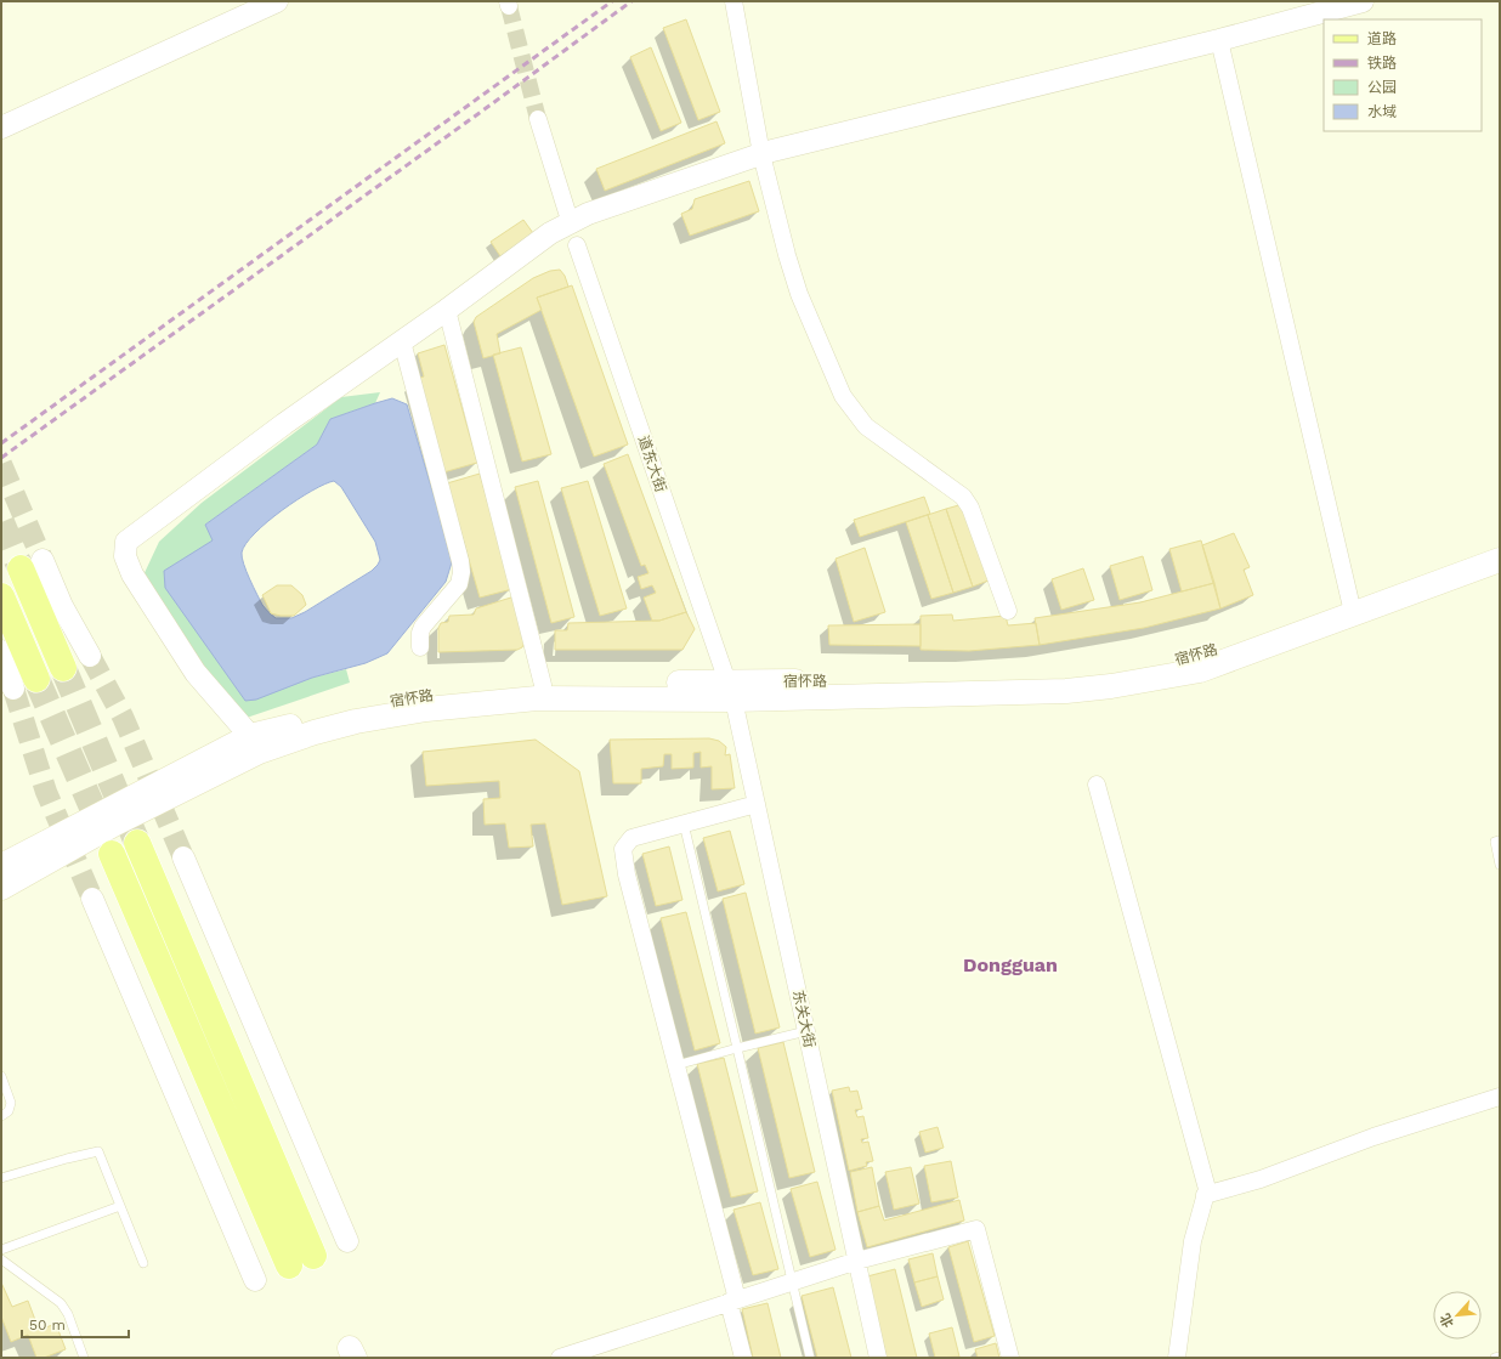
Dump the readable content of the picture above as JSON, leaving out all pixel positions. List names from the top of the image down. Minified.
{"streets":{"main road":["宿怀路"],"street":["道东大街","东关大街"]},"crossings":[["道东大街","宿怀路"],["道东大街","东关大街"],["宿怀路","东关大街"]],"districts":["Dongguan"],"legend":["道路","铁路","公园","水域"],"scale_bar":"50 m","north":"bottom left"}
